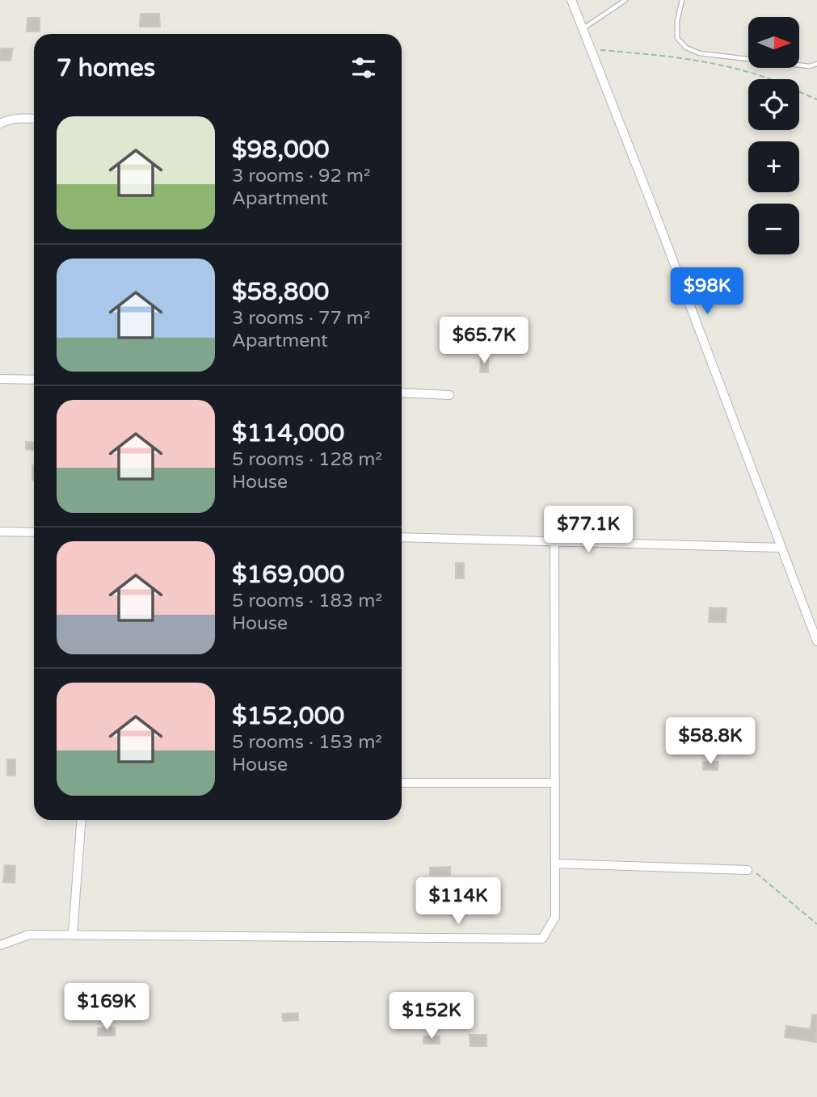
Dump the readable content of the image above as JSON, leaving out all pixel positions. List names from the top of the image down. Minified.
{"north":"right","page":{"map_buttons":["+","−"],"heading":"7 homes","list":[{"name":"$98,000","note":"3 rooms · 92 m² · Apartment"},{"name":"$58,800","note":"3 rooms · 77 m² · Apartment"},{"name":"$114,000","note":"5 rooms · 128 m² · House"},{"name":"$169,000","note":"5 rooms · 183 m² · House"},{"name":"$152,000","note":"5 rooms · 153 m² · House"}],"price":["$98K","$65.7K","$77.1K","$58.8K","$114K","$169K","$152K"]}}
